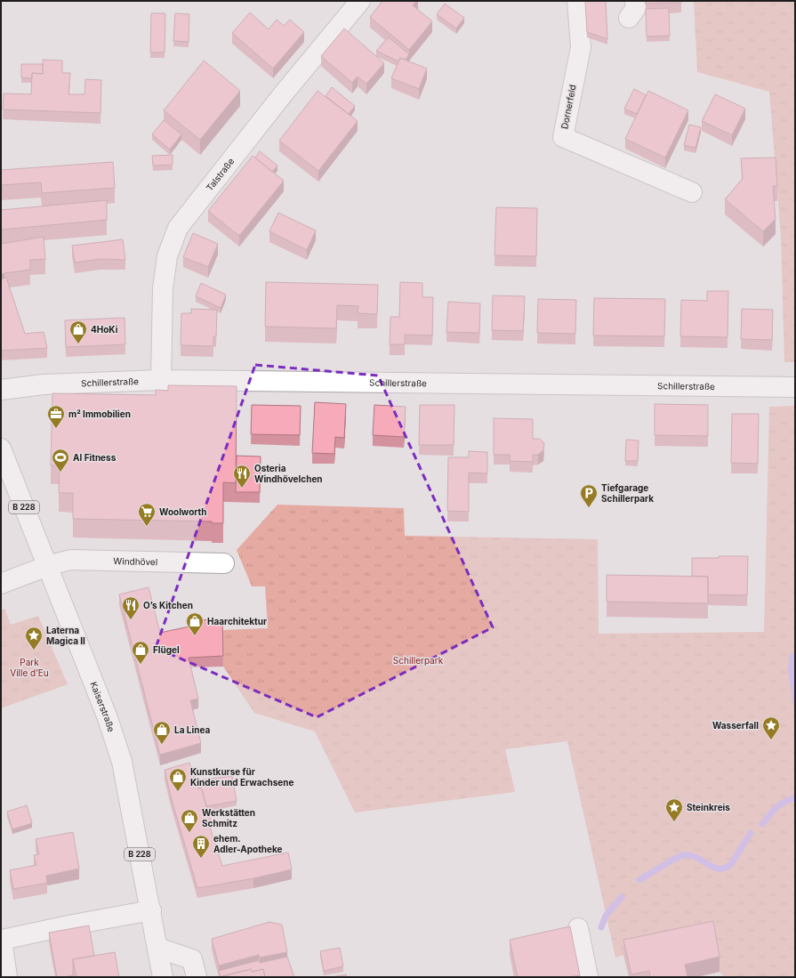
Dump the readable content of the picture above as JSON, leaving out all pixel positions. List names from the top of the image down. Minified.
{"streets":{"street":["Dornerfeld","Talstraße","Schillerstraße","B 228","Windhövel","Kaiserstraße"]},"crossings":[["Talstraße","Schillerstraße"],["Windhövel","Kaiserstraße"]],"parks":["Schillerpark","Park Ville d’Eu"],"places":{"shop":["4HoKi","Haarchitektur","Flügel","La Linea","Kunstkurse für Kinder und Erwachsene","Werkstätten Schmitz"],"office":["m² Immobilien"],"sports":["AI Fitness"],"restaurant":["Osteria Windhövelchen","O’s Kitchen"],"parking":["Tiefgarage Schillerpark"],"supermarket":["Woolworth"],"place":["Laterna Magica II","Wasserfall","Steinkreis"],"building":["ehem. Adler-Apotheke"]}}
